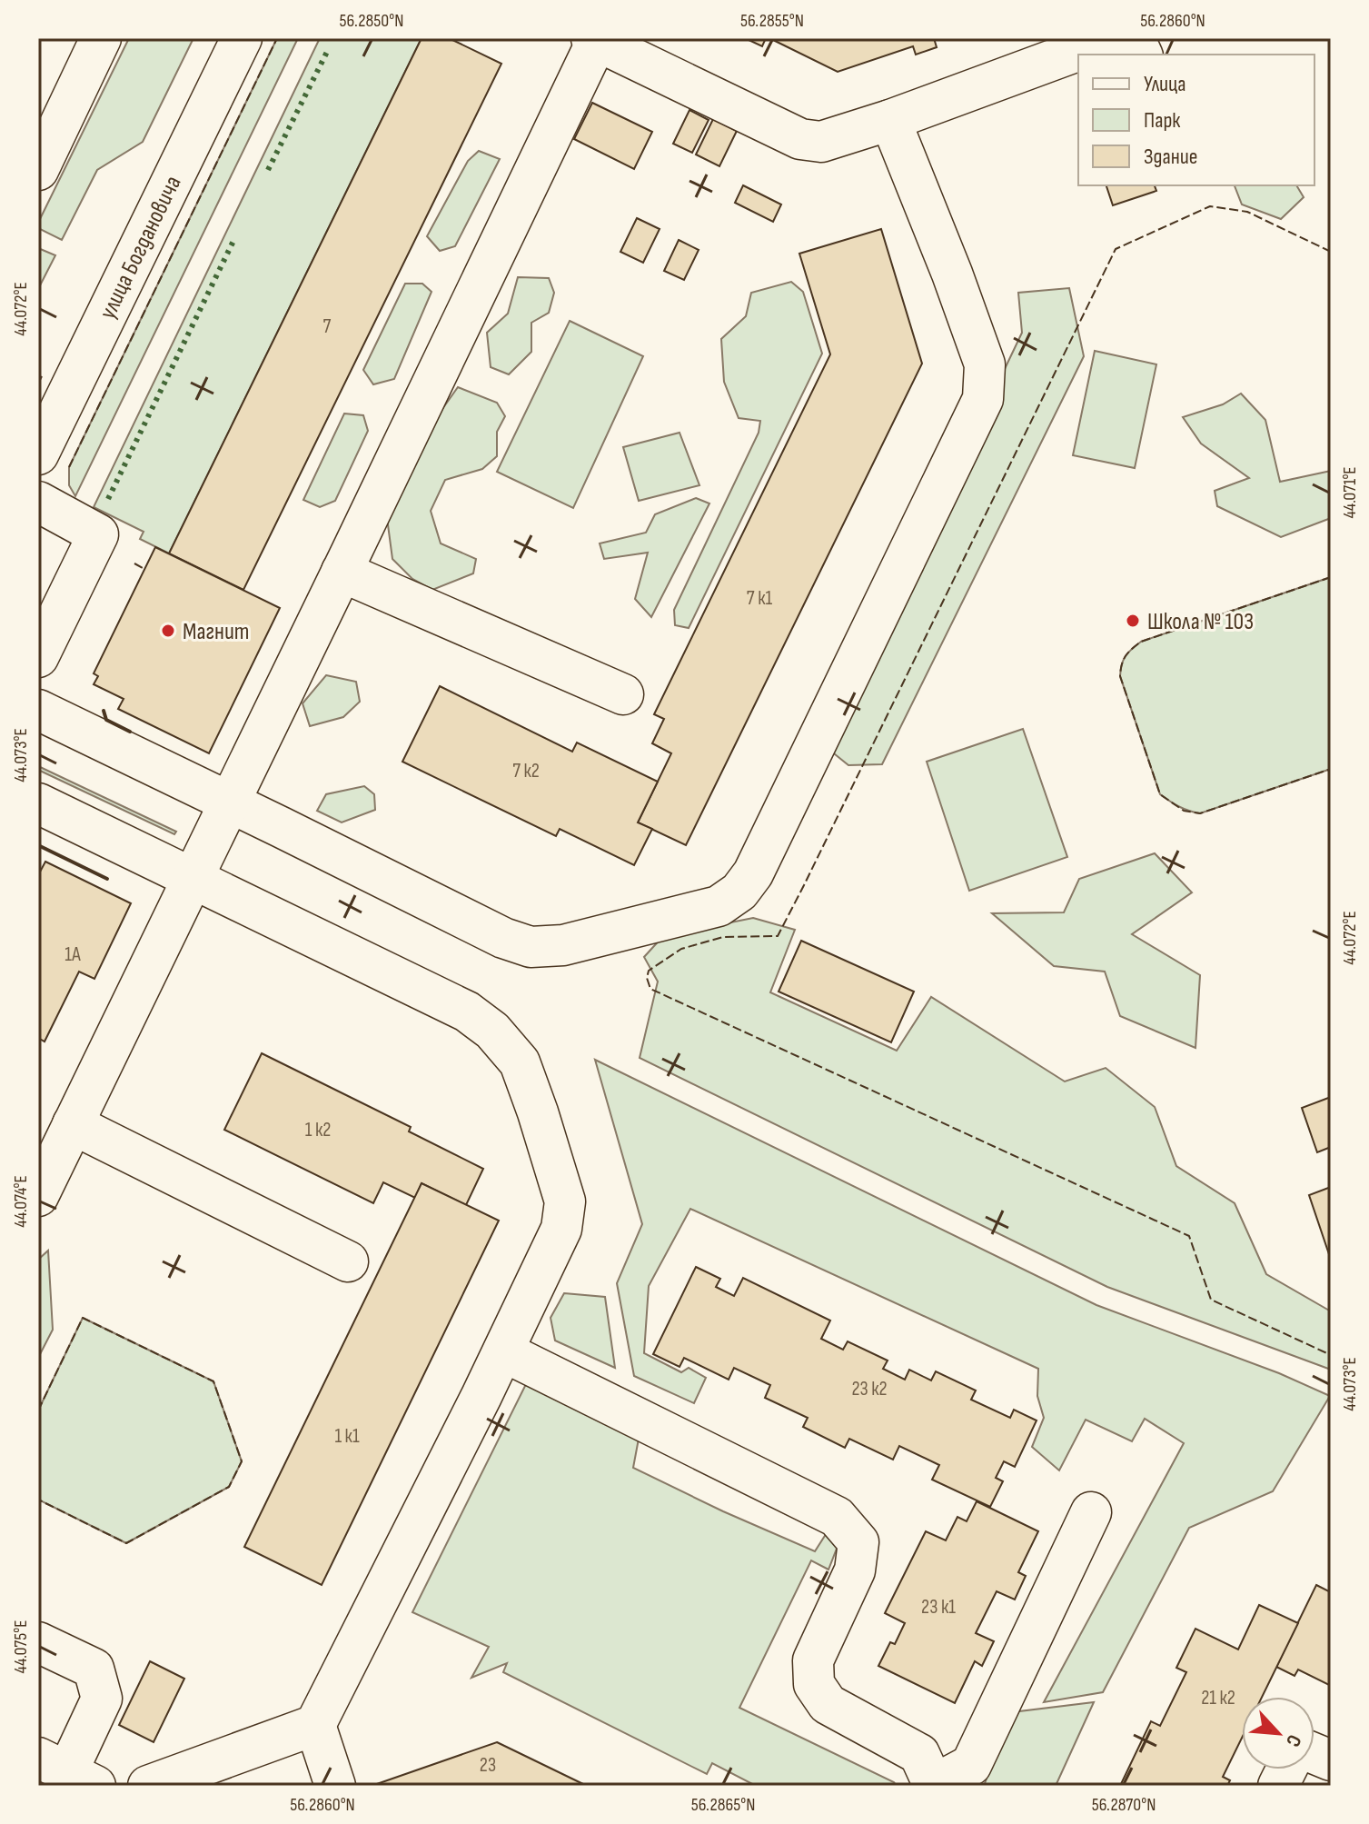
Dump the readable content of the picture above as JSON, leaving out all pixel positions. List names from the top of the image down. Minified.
{"streets":{"street":["улица Богдановича"]},"places":["Школа № 103","Магнит"],"house_numbers":["7","7 к1","7 к2","1А","1 к2","23 к2","1 к1","23 к1","21 к2","23"],"legend":["Улица","Парк","Здание"],"north":"bottom right","coordinates":["56.2850°N","56.2855°N","56.2860°N","44.072°E","44.071°E","44.073°E","44.074°E","44.075°E","56.2865°N","56.2870°N"]}
